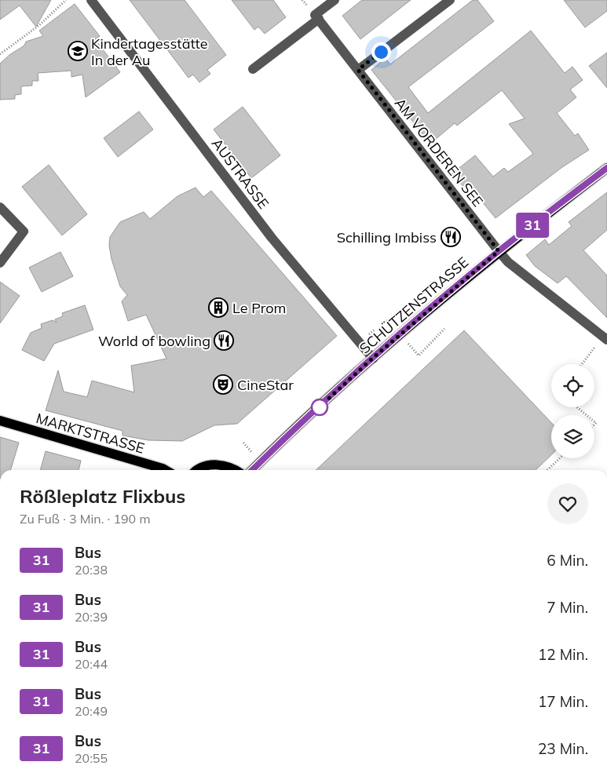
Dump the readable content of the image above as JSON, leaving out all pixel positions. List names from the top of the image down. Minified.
{"streets":{"main road":["SCHÜTZENSTRASSE","MARKTSTRASSE"],"street":["AM VORDEREN SEE","AUSTRASSE"]},"crossings":[["AM VORDEREN SEE","SCHÜTZENSTRASSE"],["AUSTRASSE","SCHÜTZENSTRASSE"]],"places":{"school or university":["Kindertagesstätte In der Au"],"restaurant":["Schilling Imbiss","World of bowling"],"building":["Le Prom"],"theatre":["CineStar"]},"lines":["bus line 31"],"page":{"on_map":"31","heading":["Rößleplatz Flixbus","Zu Fuß · 3 Min. · 190 m"],"list":[{"mark":"31","name":"Bus","note":"20:38","value":"6 Min."},{"mark":"31","name":"Bus","note":"20:39","value":"7 Min."},{"mark":"31","name":"Bus","note":"20:44","value":"12 Min."},{"mark":"31","name":"Bus","note":"20:49","value":"17 Min."},{"mark":"31","name":"Bus","note":"20:55","value":"23 Min."}]}}
